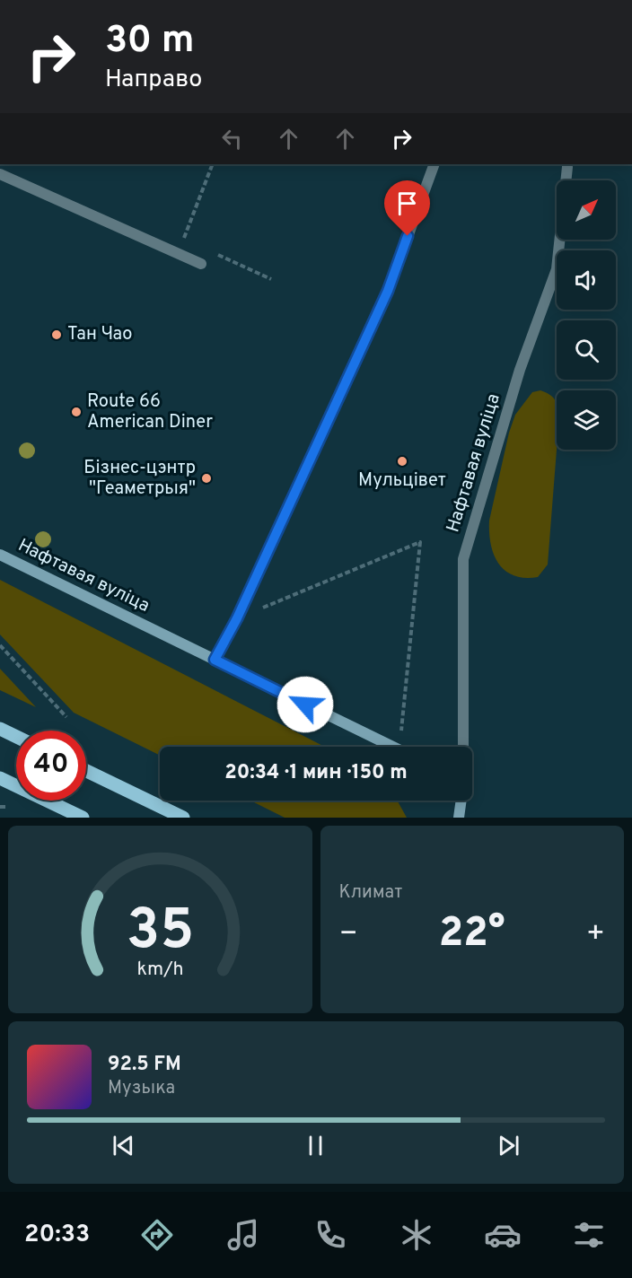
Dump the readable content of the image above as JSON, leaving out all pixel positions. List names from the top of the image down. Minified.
{"streets":{"street":["Нафтавая вуліца"]},"places":["Тан Чао","Route 66 American Diner","Мульцівет","Бізнес-цэнтр \"Геаметрыя\""],"north":"top right","page":{"turn":["30 m","Направо"],"limit":"40","trip":"20:34 · 1 мин · 150 m","tile":"Климат","heat":["−","22°","+"],"song":["92.5 FM","Музыка"],"tabs":"20:33","gauge":["35","km/h"]}}
